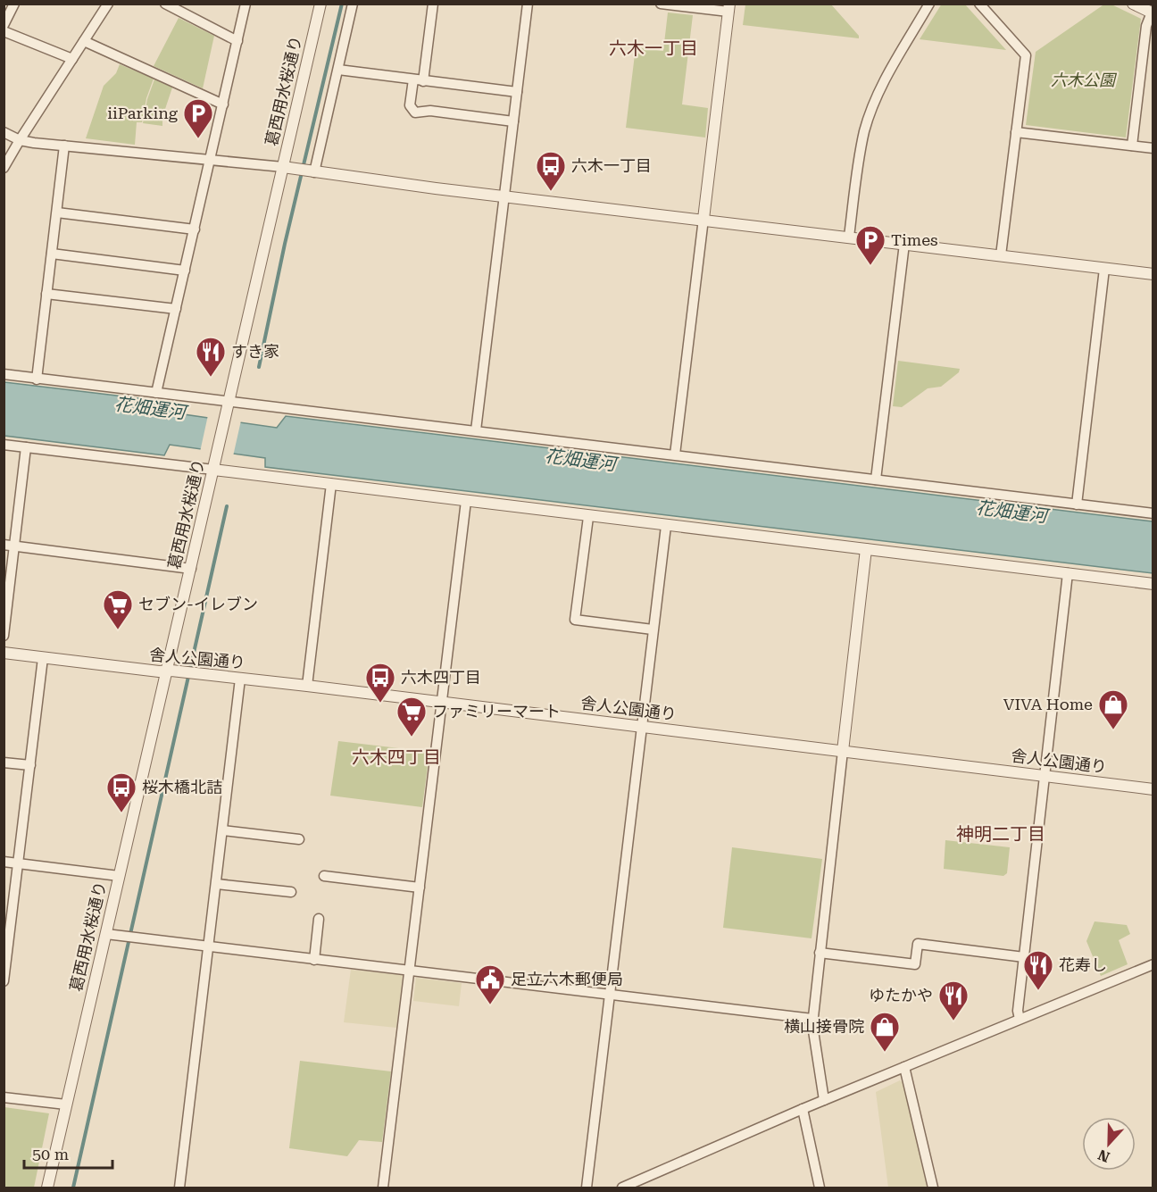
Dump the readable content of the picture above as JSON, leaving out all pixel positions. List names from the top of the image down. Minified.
{"streets":{"street":["葛西用水桜通り","舎人公園通り"]},"crossings":[["葛西用水桜通り","舎人公園通り"]],"districts":["六木一丁目","六木四丁目","神明二丁目"],"water":["花畑運河"],"parks":["六木公園"],"places":{"parking":["iiParking","Times"],"bus stop":["六木一丁目","六木四丁目","桜木橋北詰"],"restaurant":["すき家","花寿し","ゆたかや"],"supermarket":["セブン-イレブン","ファミリーマート"],"shop":["VIVA Home","横山接骨院"],"public building":["足立六木郵便局"]},"scale_bar":"50 m","north":"bottom"}
